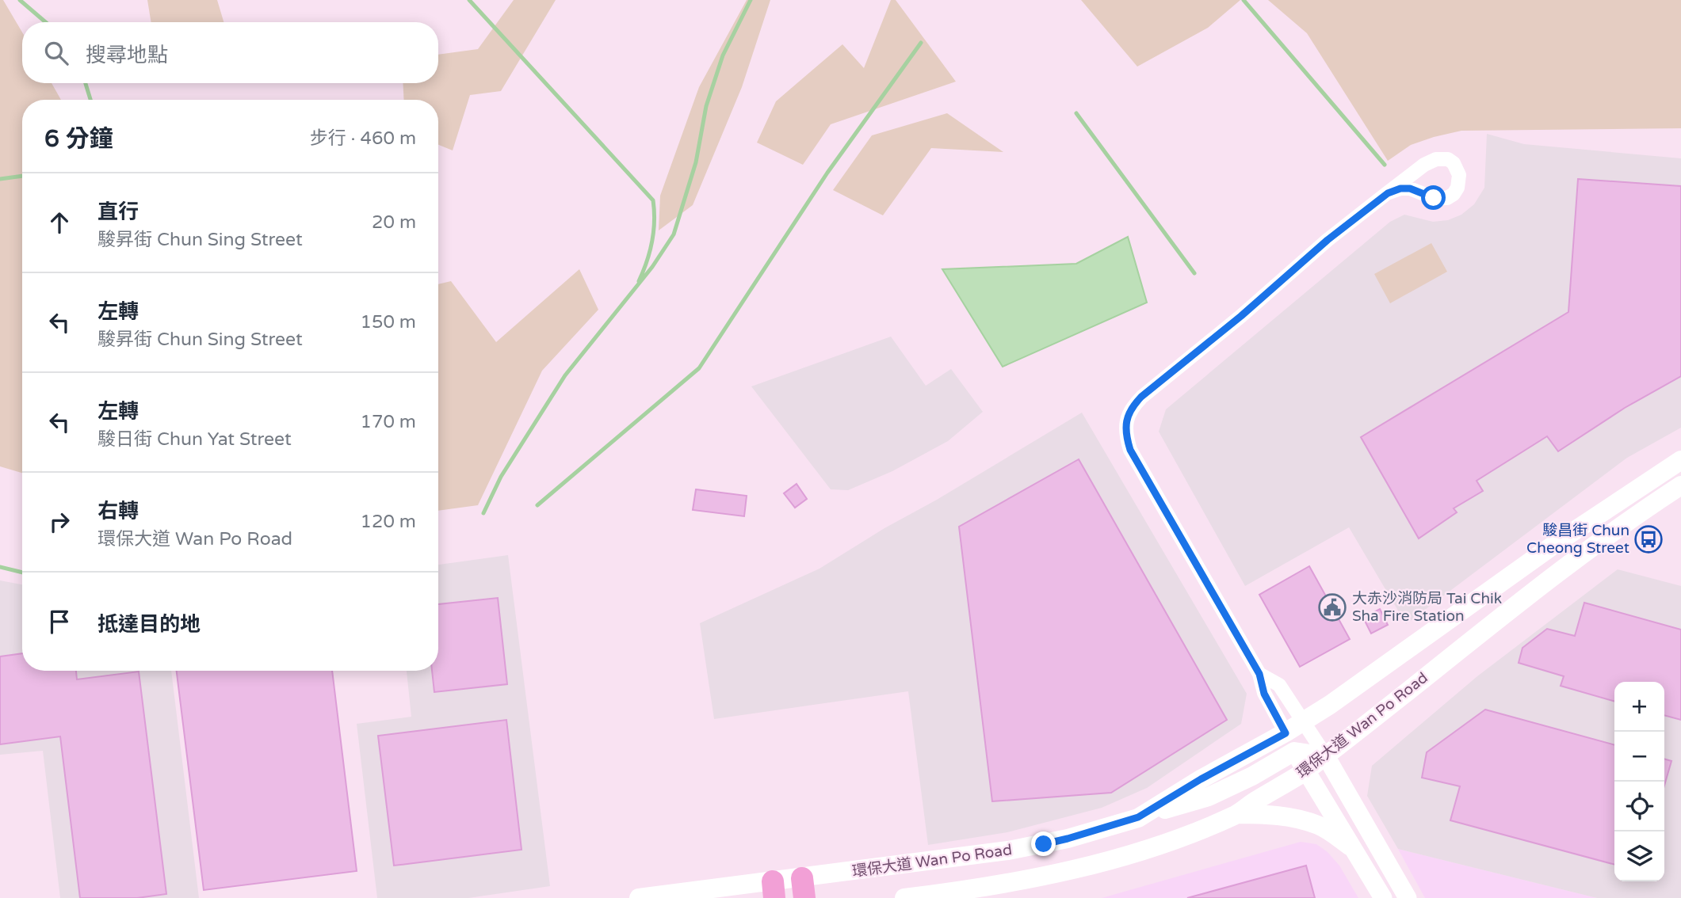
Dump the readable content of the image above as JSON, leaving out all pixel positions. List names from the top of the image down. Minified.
{"streets":{"main road":["環保大道 Wan Po Road"]},"places":{"bus stop":["駿昌街 Chun Cheong Street"],"public building":["大赤沙消防局 Tai Chik Sha Fire Station"]},"page":{"search":"搜尋地點","heading":["6 分鐘","步行 · 460 m"],"list":[["直行","駿昇街 Chun Sing Street","20 m"],["左轉","駿昇街 Chun Sing Street","150 m"],["左轉","駿日街 Chun Yat Street","170 m"],["右轉","環保大道 Wan Po Road","120 m"],"抵達目的地"],"map_buttons":["+","−"]}}
